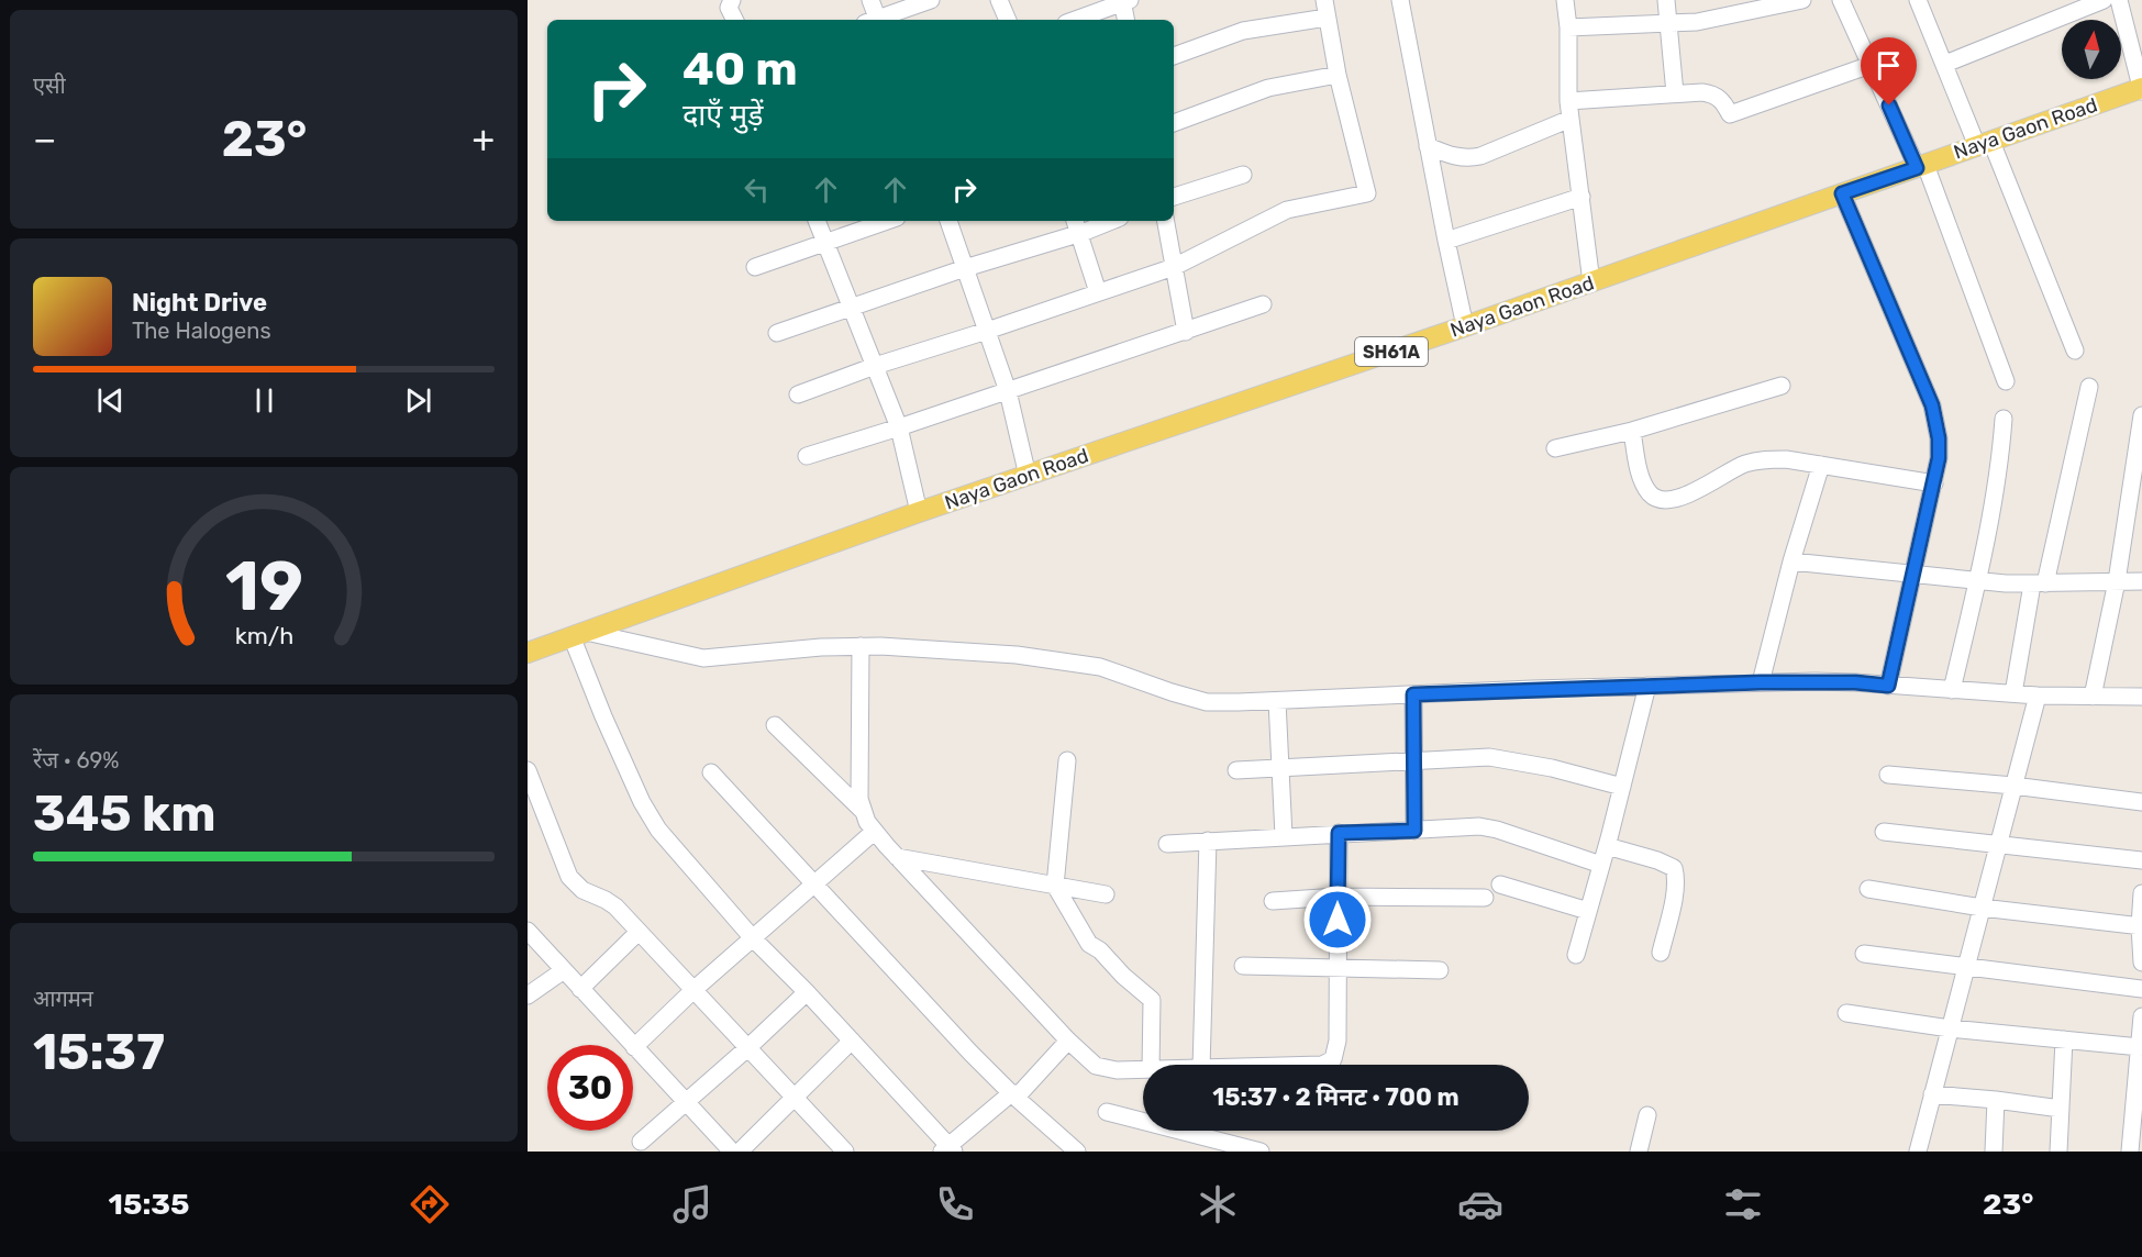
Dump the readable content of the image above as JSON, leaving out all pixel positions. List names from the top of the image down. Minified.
{"streets":{"main road":["Naya Gaon Road","SH61A"]},"crossings":[["Naya Gaon Road","SH61A"]],"north":"top","page":{"tile":["एसी",["रेंज · 69%","345 km"],["आगमन","15:37"]],"turn":["40 m","दाएँ मुड़ें"],"heat":["−","23°","+"],"song":["Night Drive","The Halogens"],"limit":"30","trip":"15:37 · 2 मिनट · 700 m","tabs":["15:35","23°"],"gauge":["19","km/h"]}}
